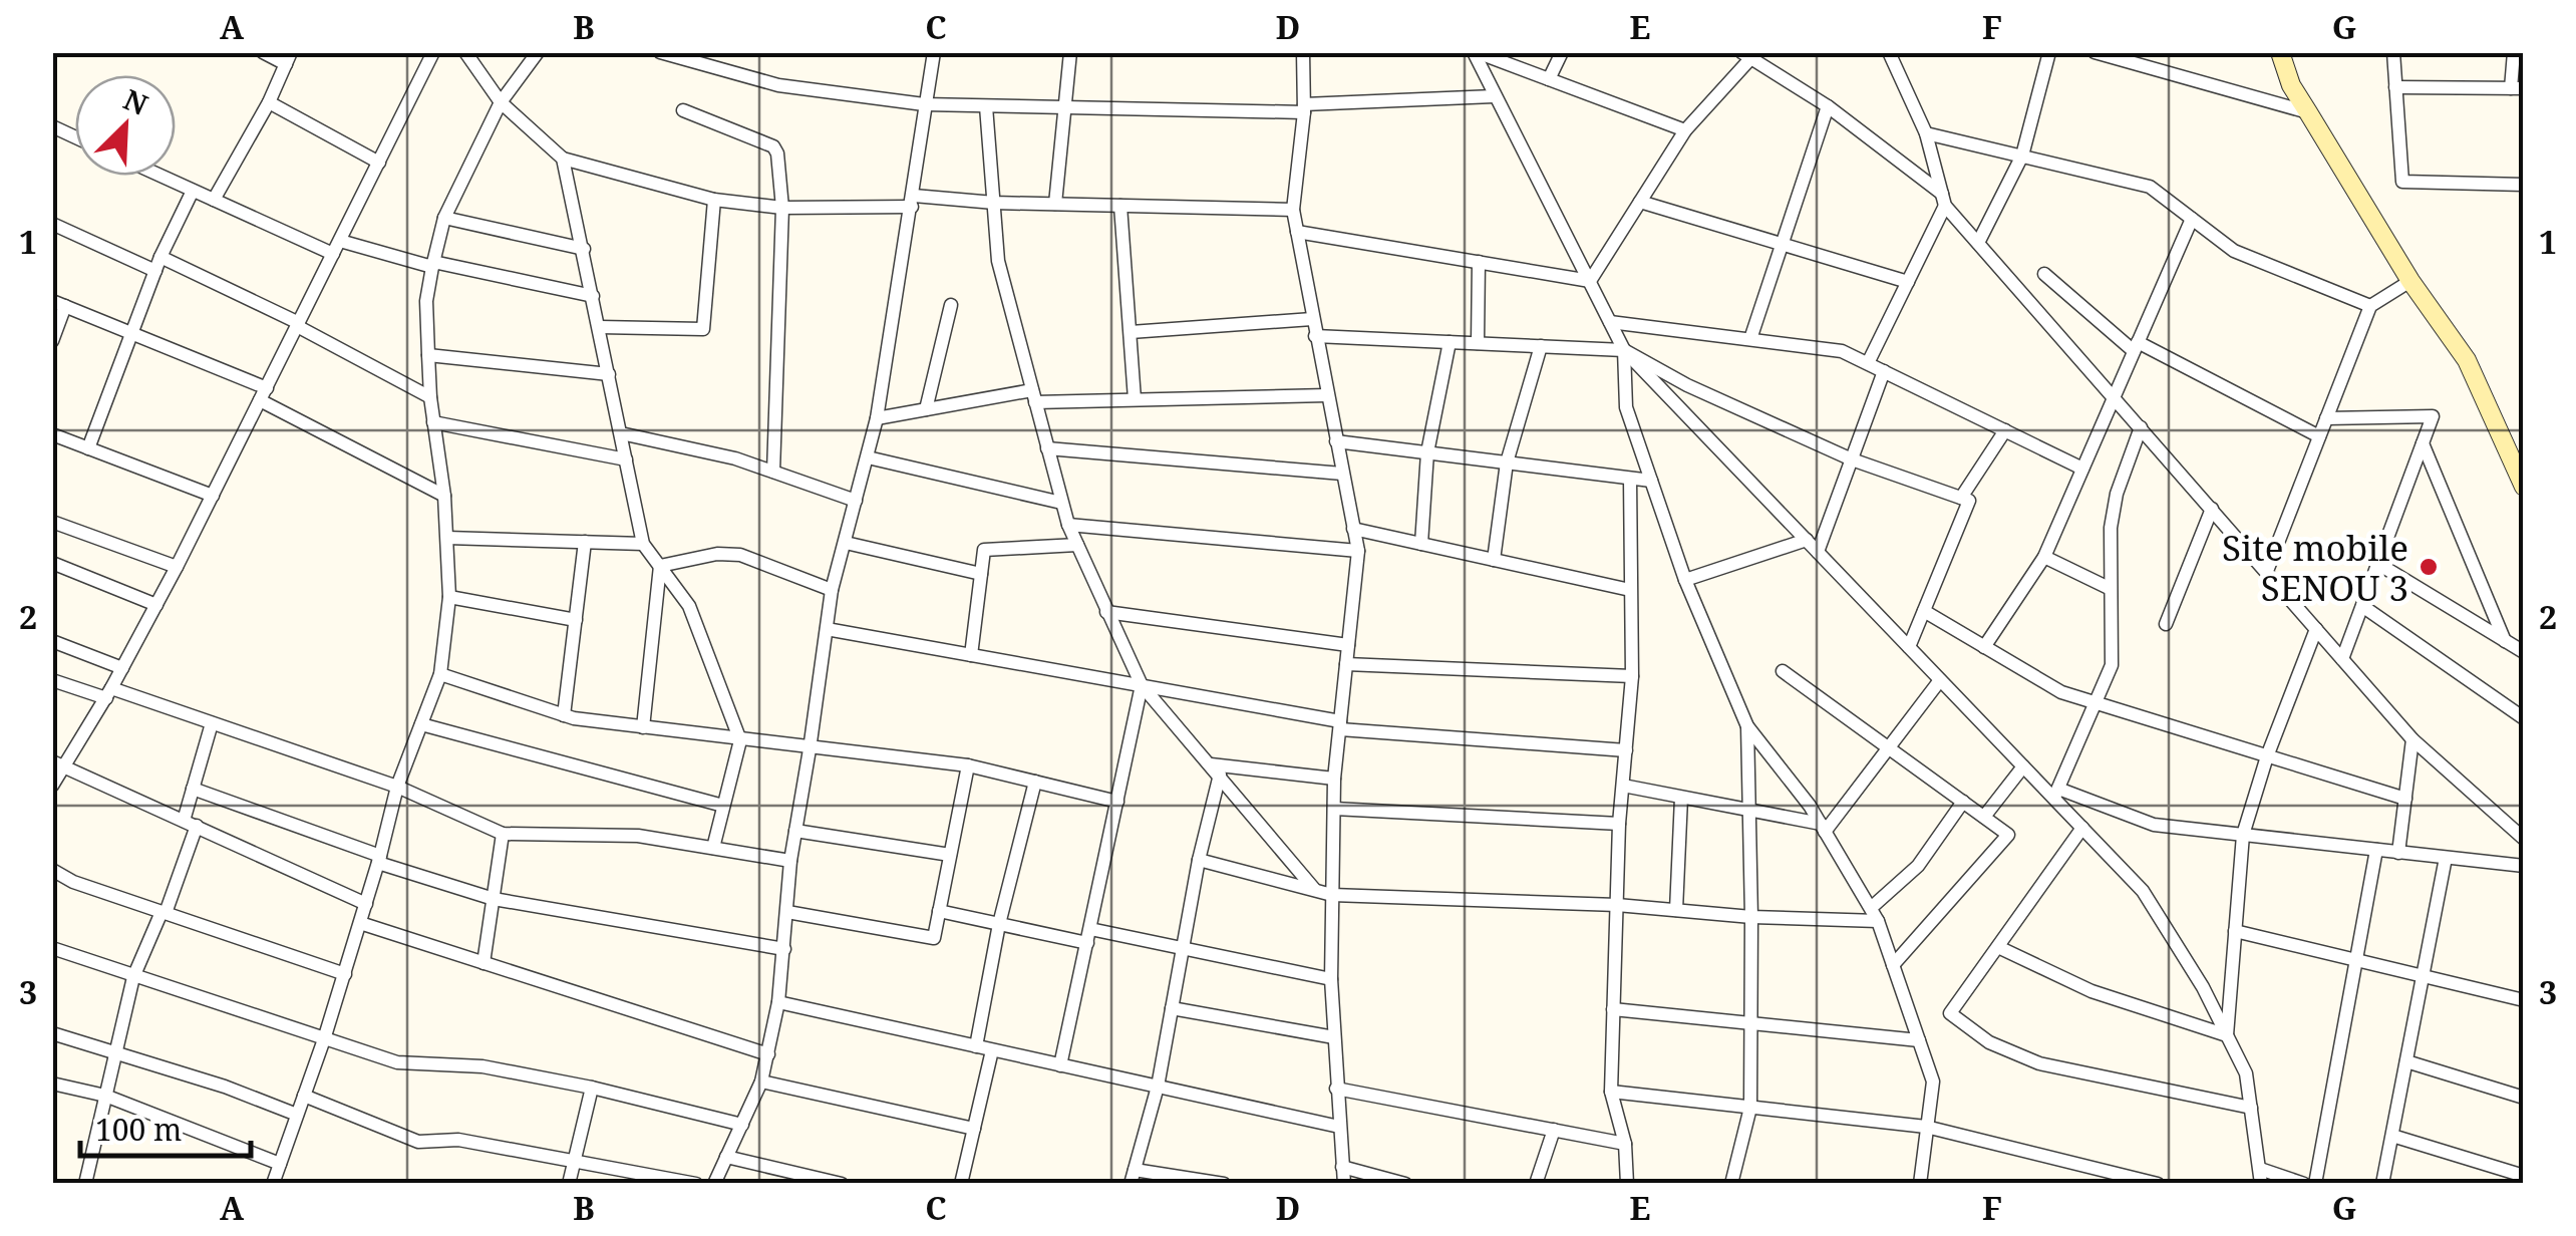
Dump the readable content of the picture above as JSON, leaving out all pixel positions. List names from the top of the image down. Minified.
{"places":["Site mobile SENOU 3"],"scale_bar":"100 m","north":"top right","grid":{"columns":["A","B","C","D","E","F","G"],"rows":["1","2","3"]}}
